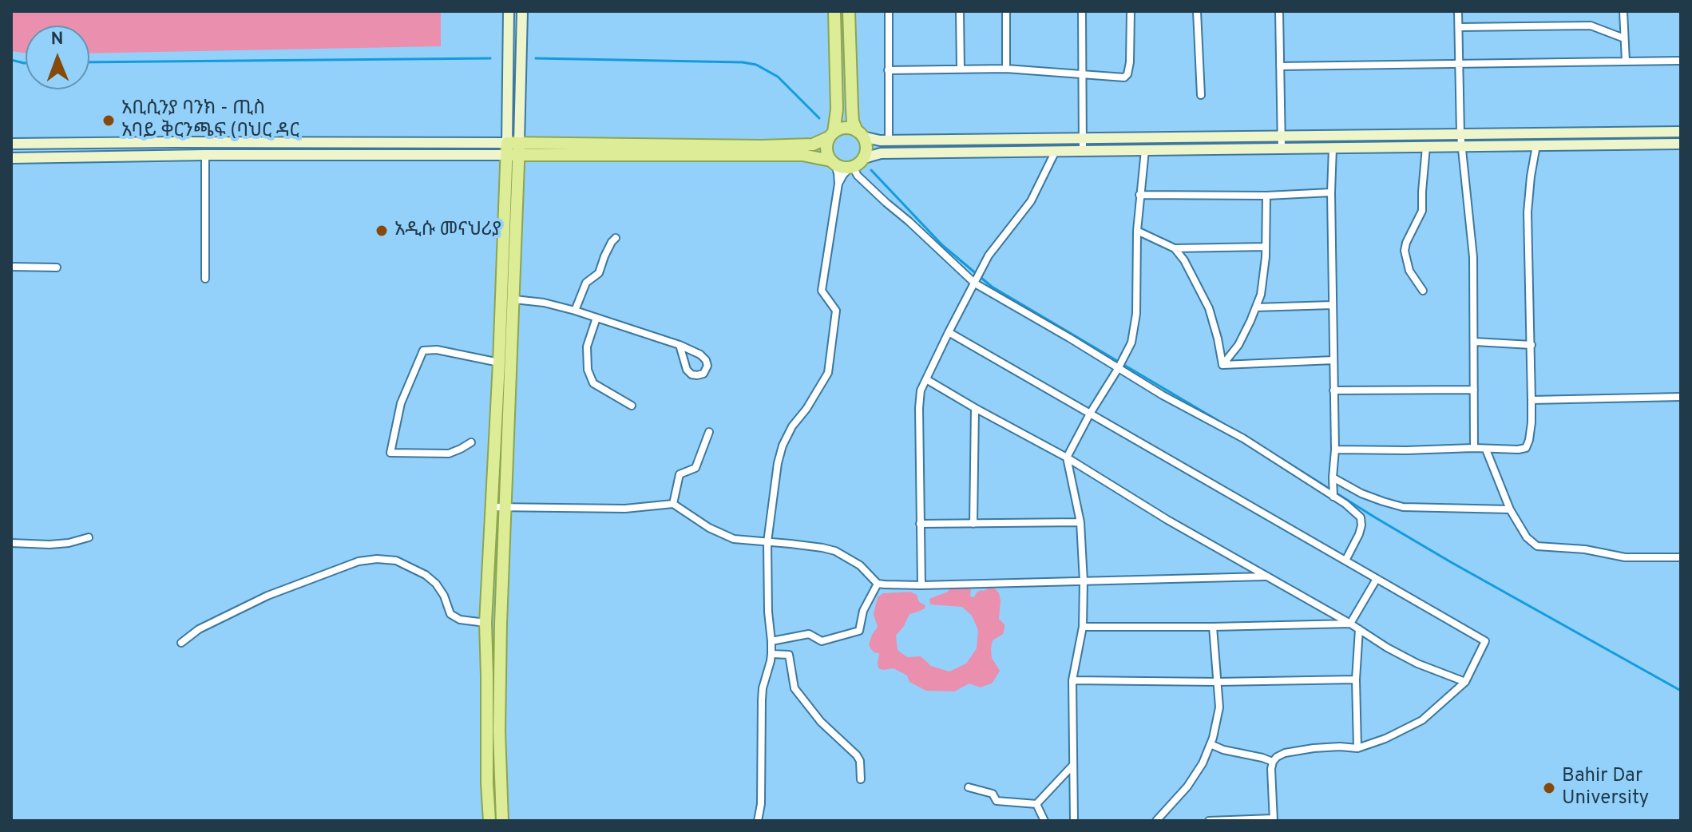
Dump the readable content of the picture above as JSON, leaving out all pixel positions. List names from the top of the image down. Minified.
{"places":["አቢሲንያ ባንክ - ጢስ አባይ ቅርንጫፍ (ባህር ዳር","አዲሱ መናህሪያ","Bahir Dar University"],"north":"top"}
